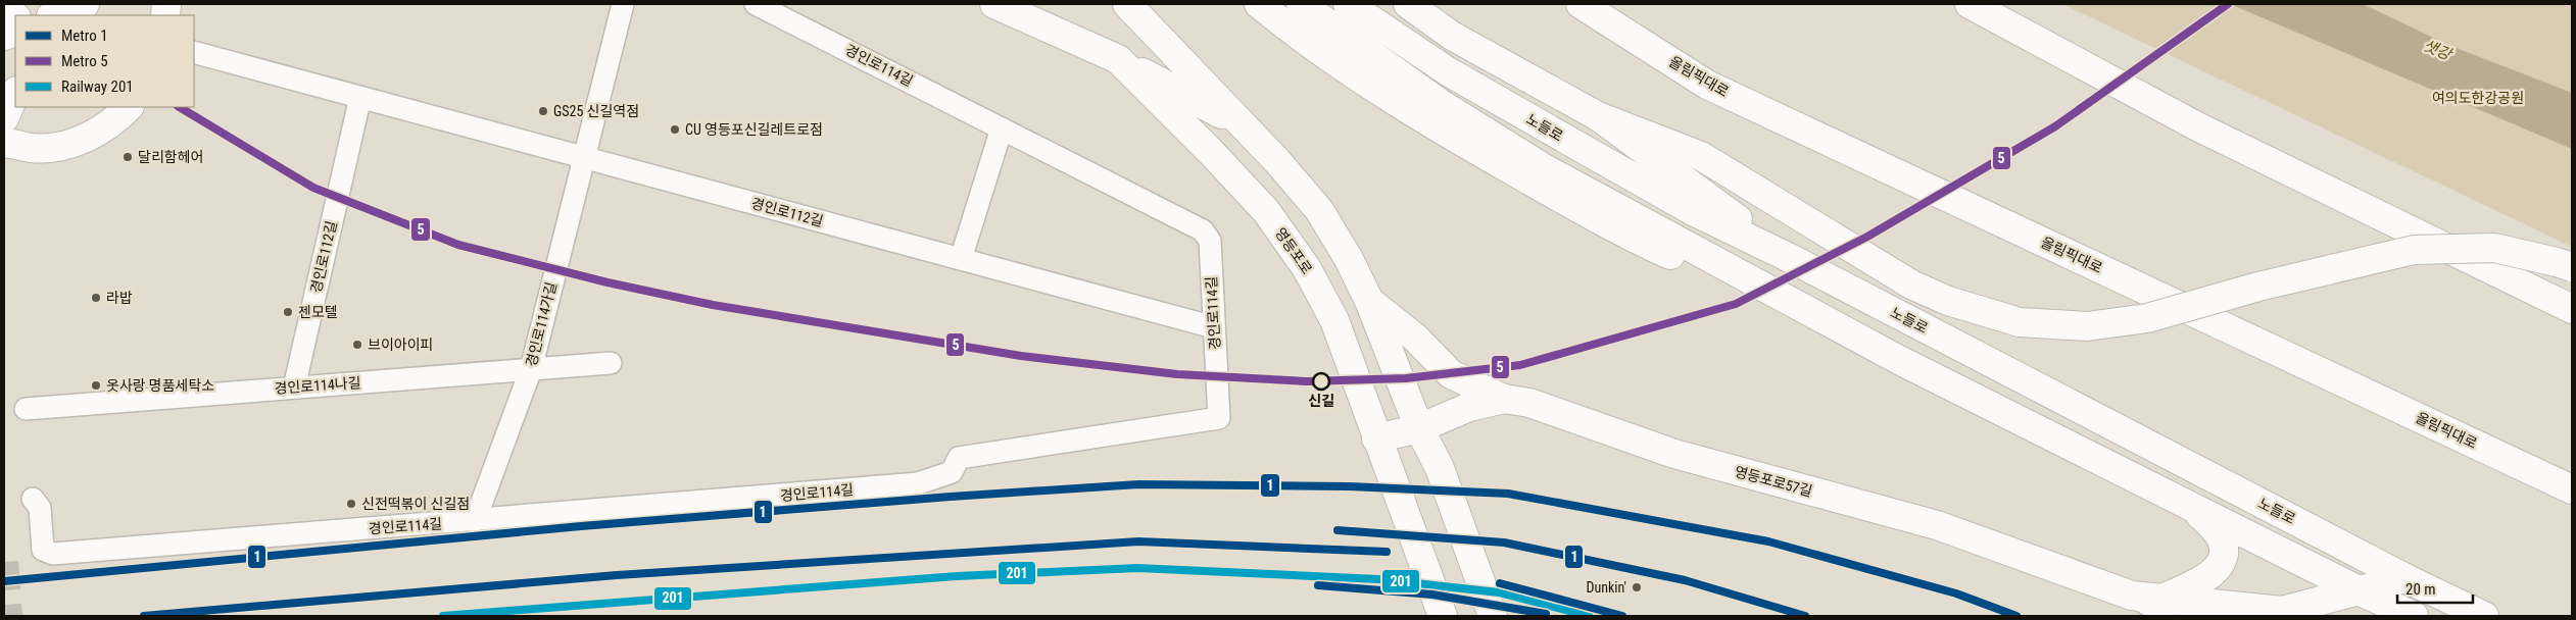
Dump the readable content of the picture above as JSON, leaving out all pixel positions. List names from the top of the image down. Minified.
{"streets":{"main road":["올림픽대로","노들로","영등포로","영등포로57길"],"street":["경인로114길","경인로112길","경인로114가길","경인로114나길"]},"crossings":[["경인로114길","경인로112길"],["경인로114길","경인로114가길"],["노들로","영등포로57길"],["경인로112길","경인로114가길"],["경인로112길","경인로114나길"],["영등포로","영등포로57길"],["경인로114가길","경인로114나길"]],"water":["샛강"],"parks":["여의도한강공원"],"places":["GS25 신길역점","CU 영등포신길레트로점","달리함헤어","라밥","젠모텔","브이아이피","신길","옷사랑 명품세탁소","신전떡볶이 신길점","Dunkin'"],"lines":["metro line 5","metro line 1","rail line 201"],"legend":["Metro 1","Metro 5","Railway 201"],"scale_bar":"20 m"}
